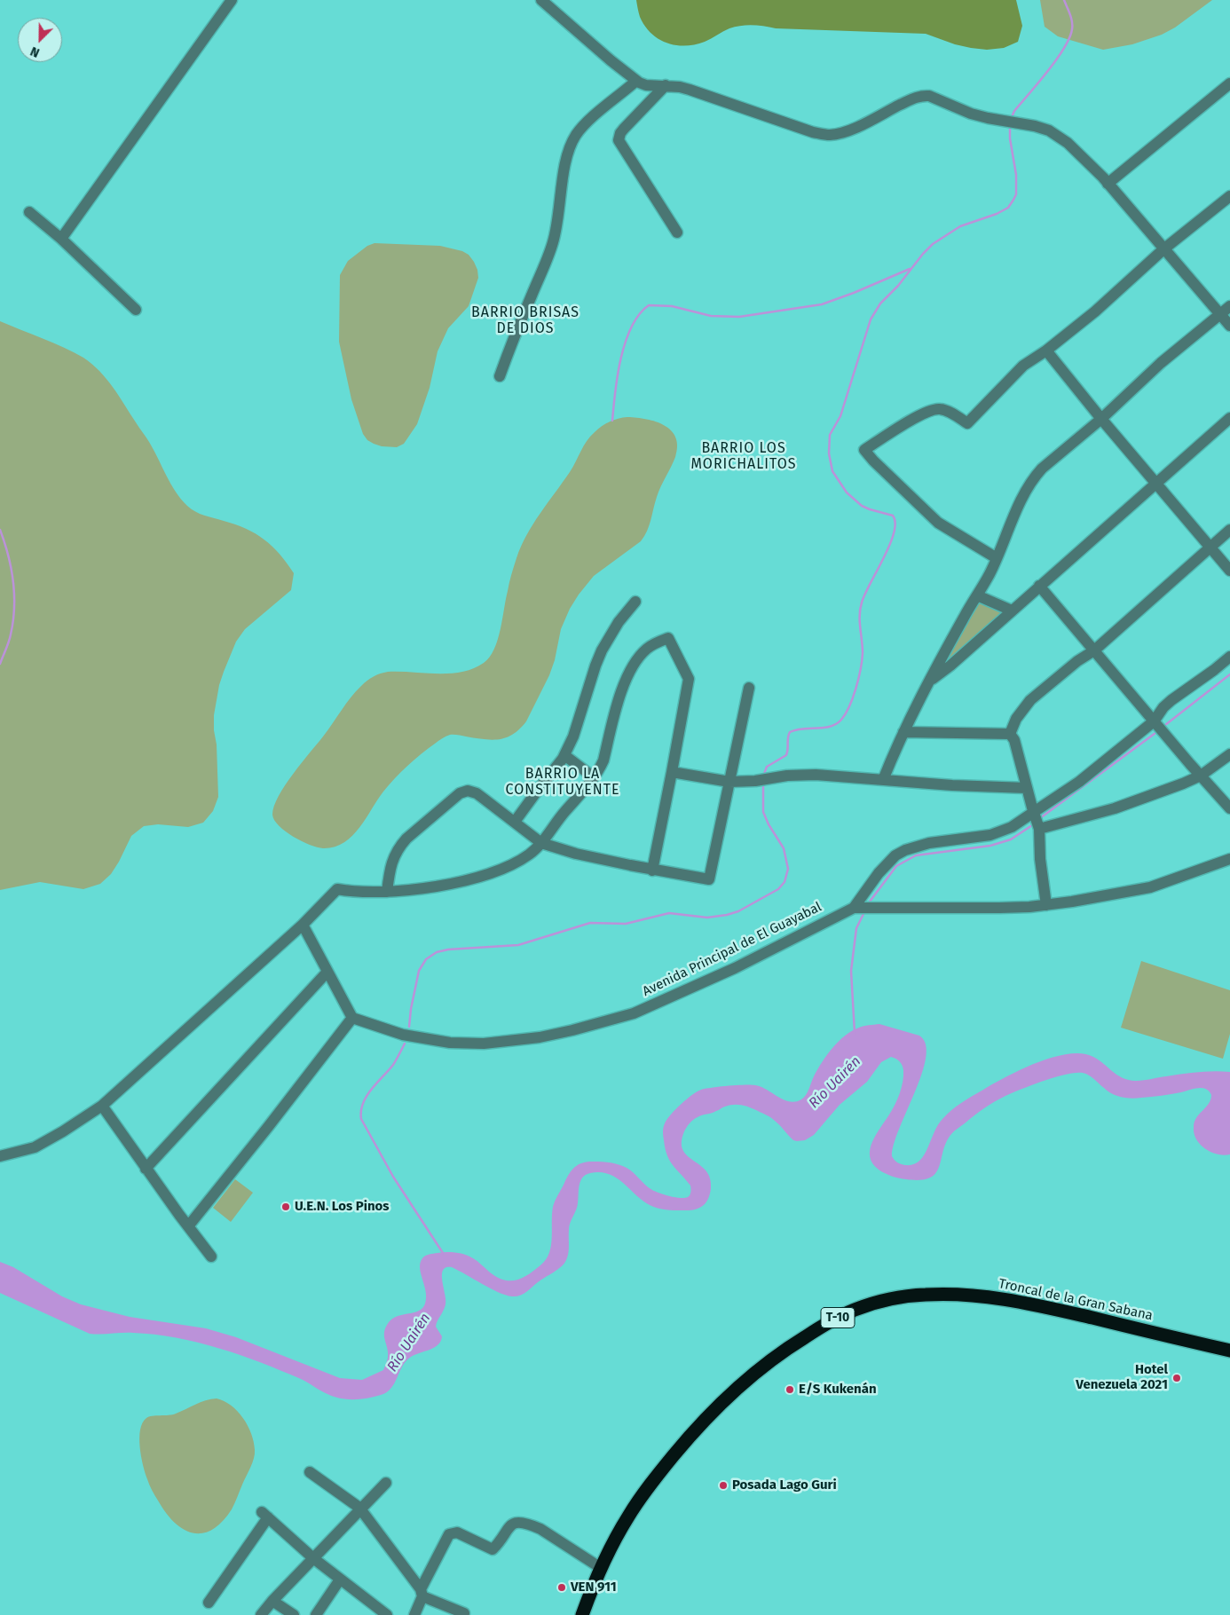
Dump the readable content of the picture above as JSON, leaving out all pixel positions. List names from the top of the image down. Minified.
{"streets":{"highway":["Troncal de la Gran Sabana","T-10"],"street":["Avenida Principal de El Guayabal"]},"districts":["BARRIO BRISAS DE DIOS","BARRIO LOS MORICHALITOS","BARRIO LA CONSTITUYENTE"],"water":["Río Uairén"],"places":["U.E.N. Los Pinos","Hotel Venezuela 2021","E/S Kukenán","Posada Lago Guri","VEN 911"],"north":"bottom left"}
